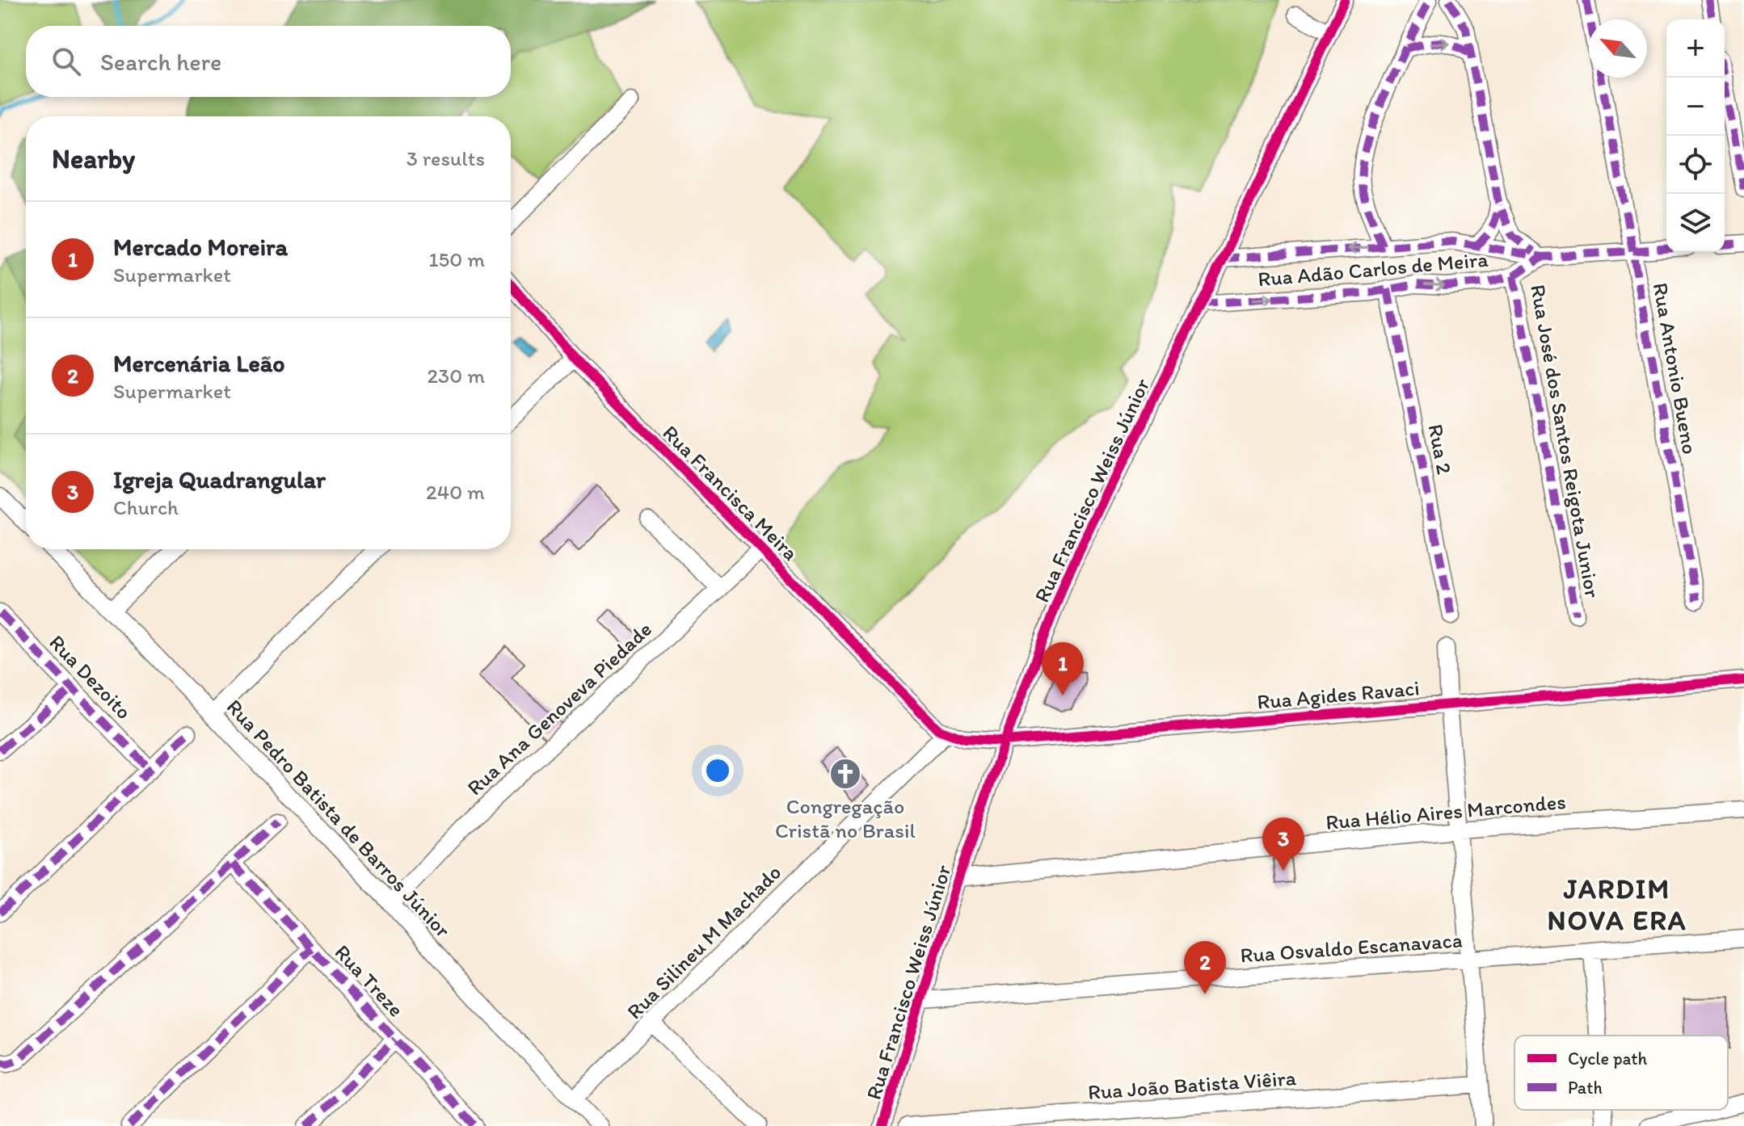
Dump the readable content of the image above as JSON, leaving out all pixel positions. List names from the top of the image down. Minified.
{"streets":{"street":["Rua Adão Carlos de Meira","Rua Antonio Bueno","Rua José dos Santos Reigota Junior","Rua 2","Rua Francisco Weiss Júnior","Rua Francisca Meira","Rua Dezoito","Rua Agides Ravaci","Rua Ana Genoveva Piedade","Rua Hélio Aires Marcondes","Rua Pedro Batista de Barros Júnior","Rua Silineu M Machado","Rua Osvaldo Escanavaca","Rua Treze","Rua João Batista Viêira"]},"crossings":[["Rua Adão Carlos de Meira","Rua Antonio Bueno"],["Rua Adão Carlos de Meira","Rua José dos Santos Reigota Junior"],["Rua Adão Carlos de Meira","Rua 2"],["Rua Adão Carlos de Meira","Rua Francisco Weiss Júnior"],["Rua Francisco Weiss Júnior","Rua Agides Ravaci"],["Rua Francisco Weiss Júnior","Rua Hélio Aires Marcondes"],["Rua Francisco Weiss Júnior","Rua Osvaldo Escanavaca"],["Rua Francisca Meira","Rua Agides Ravaci"],["Rua Francisca Meira","Rua Ana Genoveva Piedade"],["Rua Francisca Meira","Rua Silineu M Machado"],["Rua Agides Ravaci","Rua Silineu M Machado"],["Rua Ana Genoveva Piedade","Rua Pedro Batista de Barros Júnior"],["Rua Pedro Batista de Barros Júnior","Rua Silineu M Machado"]],"districts":["JARDIM NOVA ERA"],"places":{"church":["Congregação Cristã no Brasil"]},"legend":["Cycle path","Path"],"north":"top left","page":{"map_buttons":["+","−"],"search":"Search here","heading":["Nearby","3 results"],"list":[{"mark":"1","name":"Mercado Moreira","note":"Supermarket","value":"150 m"},{"mark":"2","name":"Mercenária Leão","note":"Supermarket","value":"230 m"},{"mark":"3","name":"Igreja Quadrangular","note":"Church","value":"240 m"}],"pins":["1","3","2"]}}
